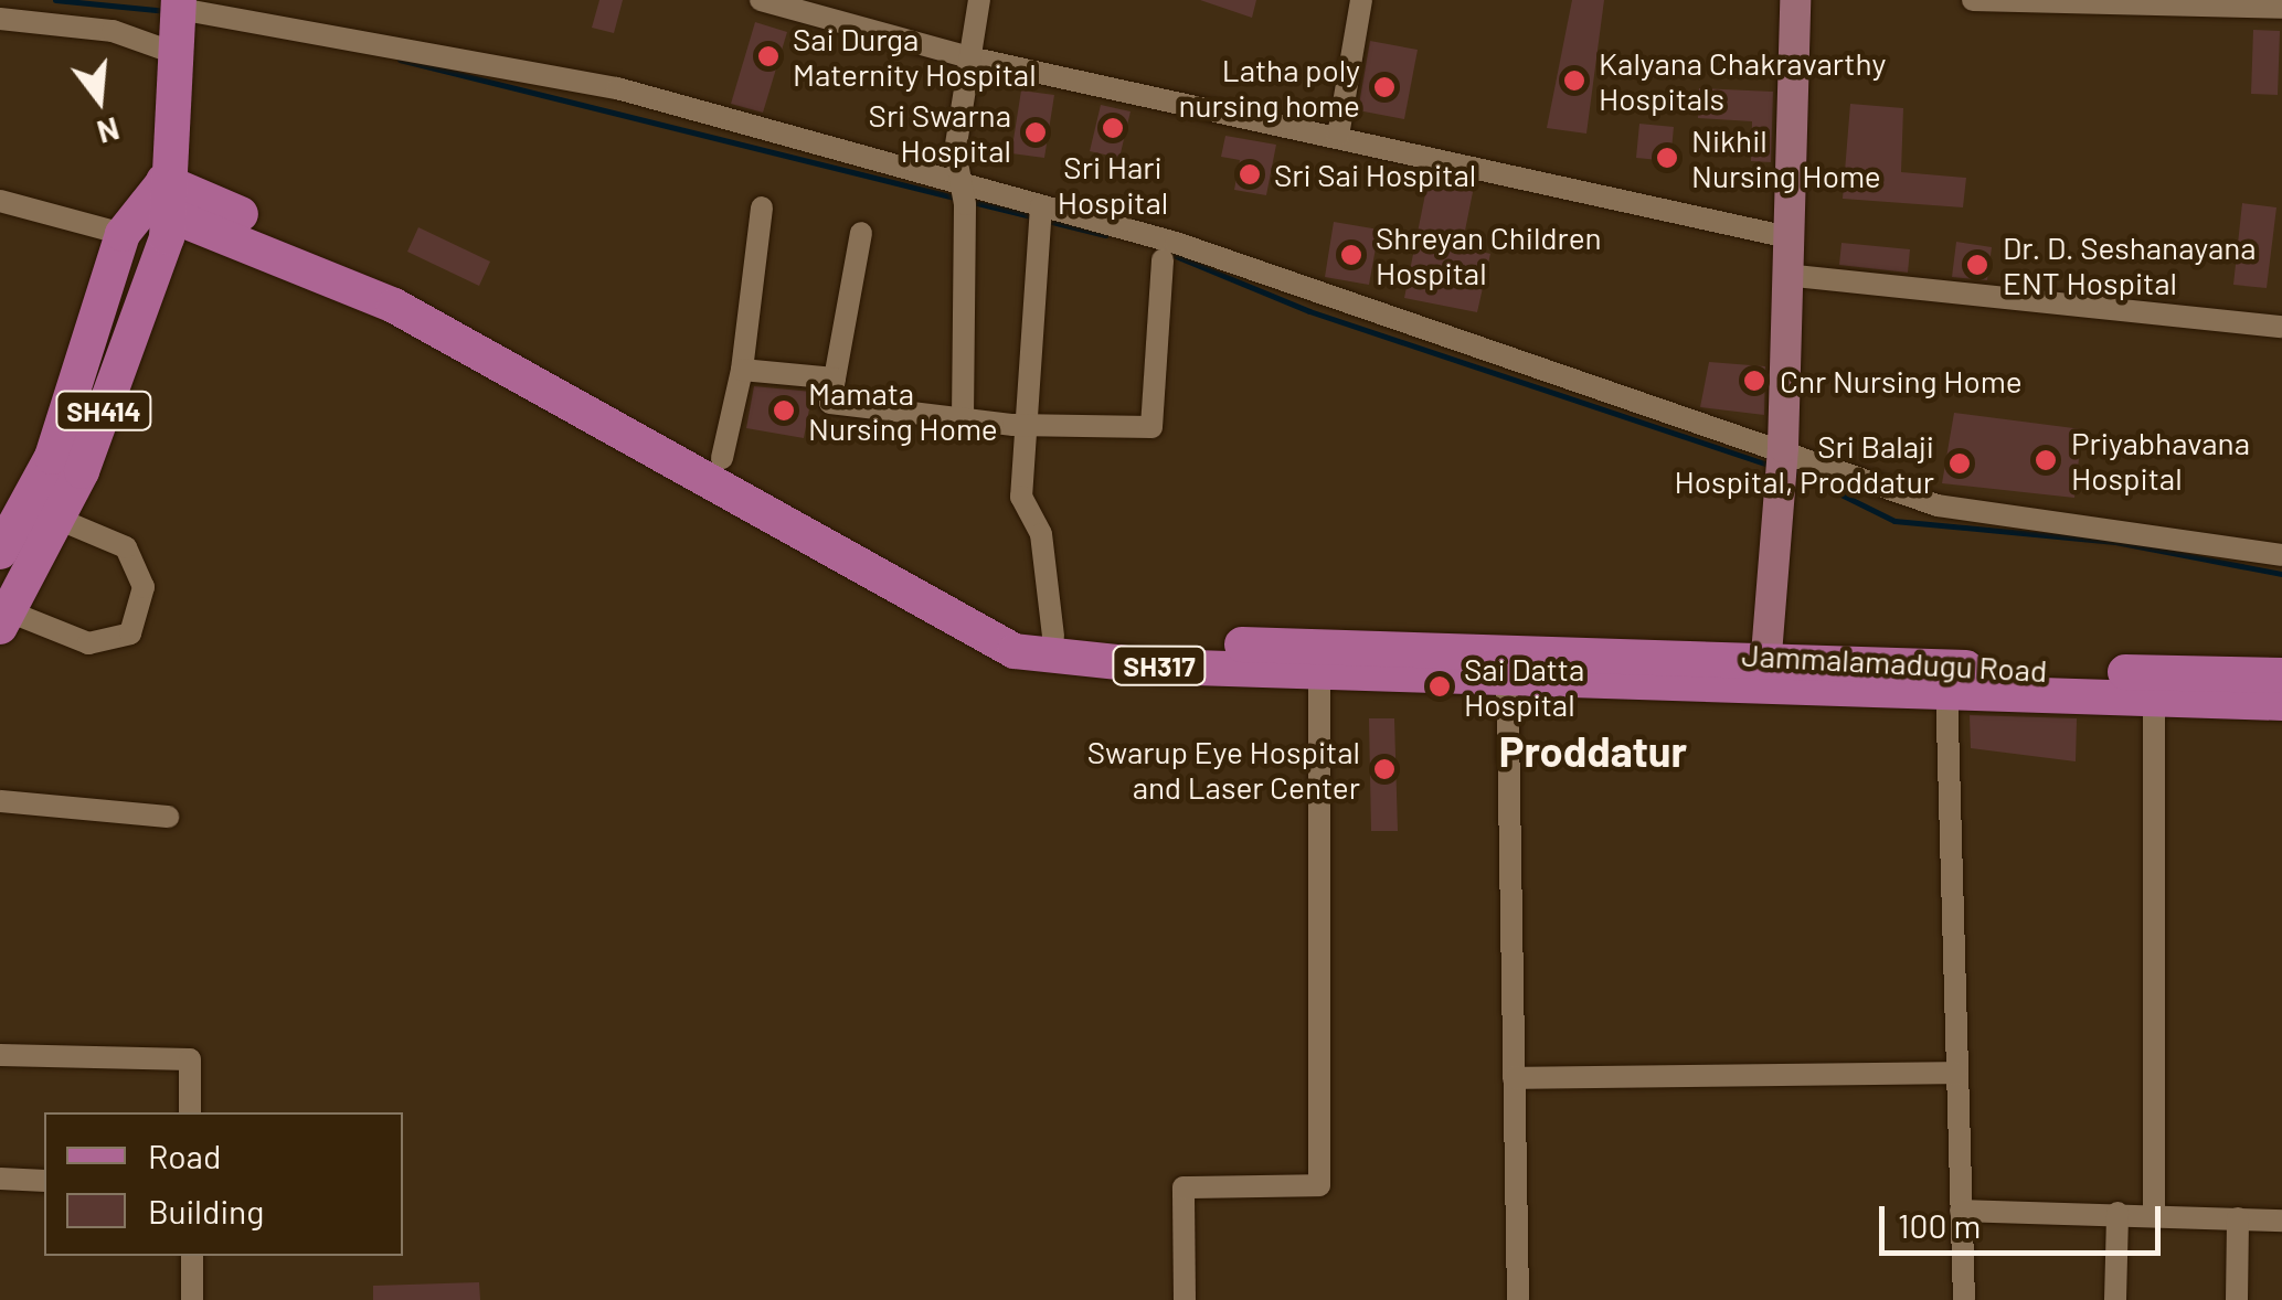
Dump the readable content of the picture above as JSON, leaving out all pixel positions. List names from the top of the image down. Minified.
{"streets":{"main road":["SH414","Jammalamadugu Road","SH317"]},"crossings":[["SH414","SH317"],["Jammalamadugu Road","SH317"]],"districts":["Proddatur"],"places":["Sai Durga Maternity Hospital","Kalyana Chakravarthy Hospitals","Latha poly nursing home","Sri Hari Hospital","Sri Swarna Hospital","Nikhil Nursing Home","Sri Sai Hospital","Shreyan Children Hospital","Dr. D. Seshanayana ENT Hospital","Cnr Nursing Home","Mamata Nursing Home","Priyabhavana Hospital","Sri Balaji Hospital, Proddatur","Sai Datta Hospital","Swarup Eye Hospital and Laser Center"],"legend":["Road","Building"],"scale_bar":"100 m","north":"bottom"}
